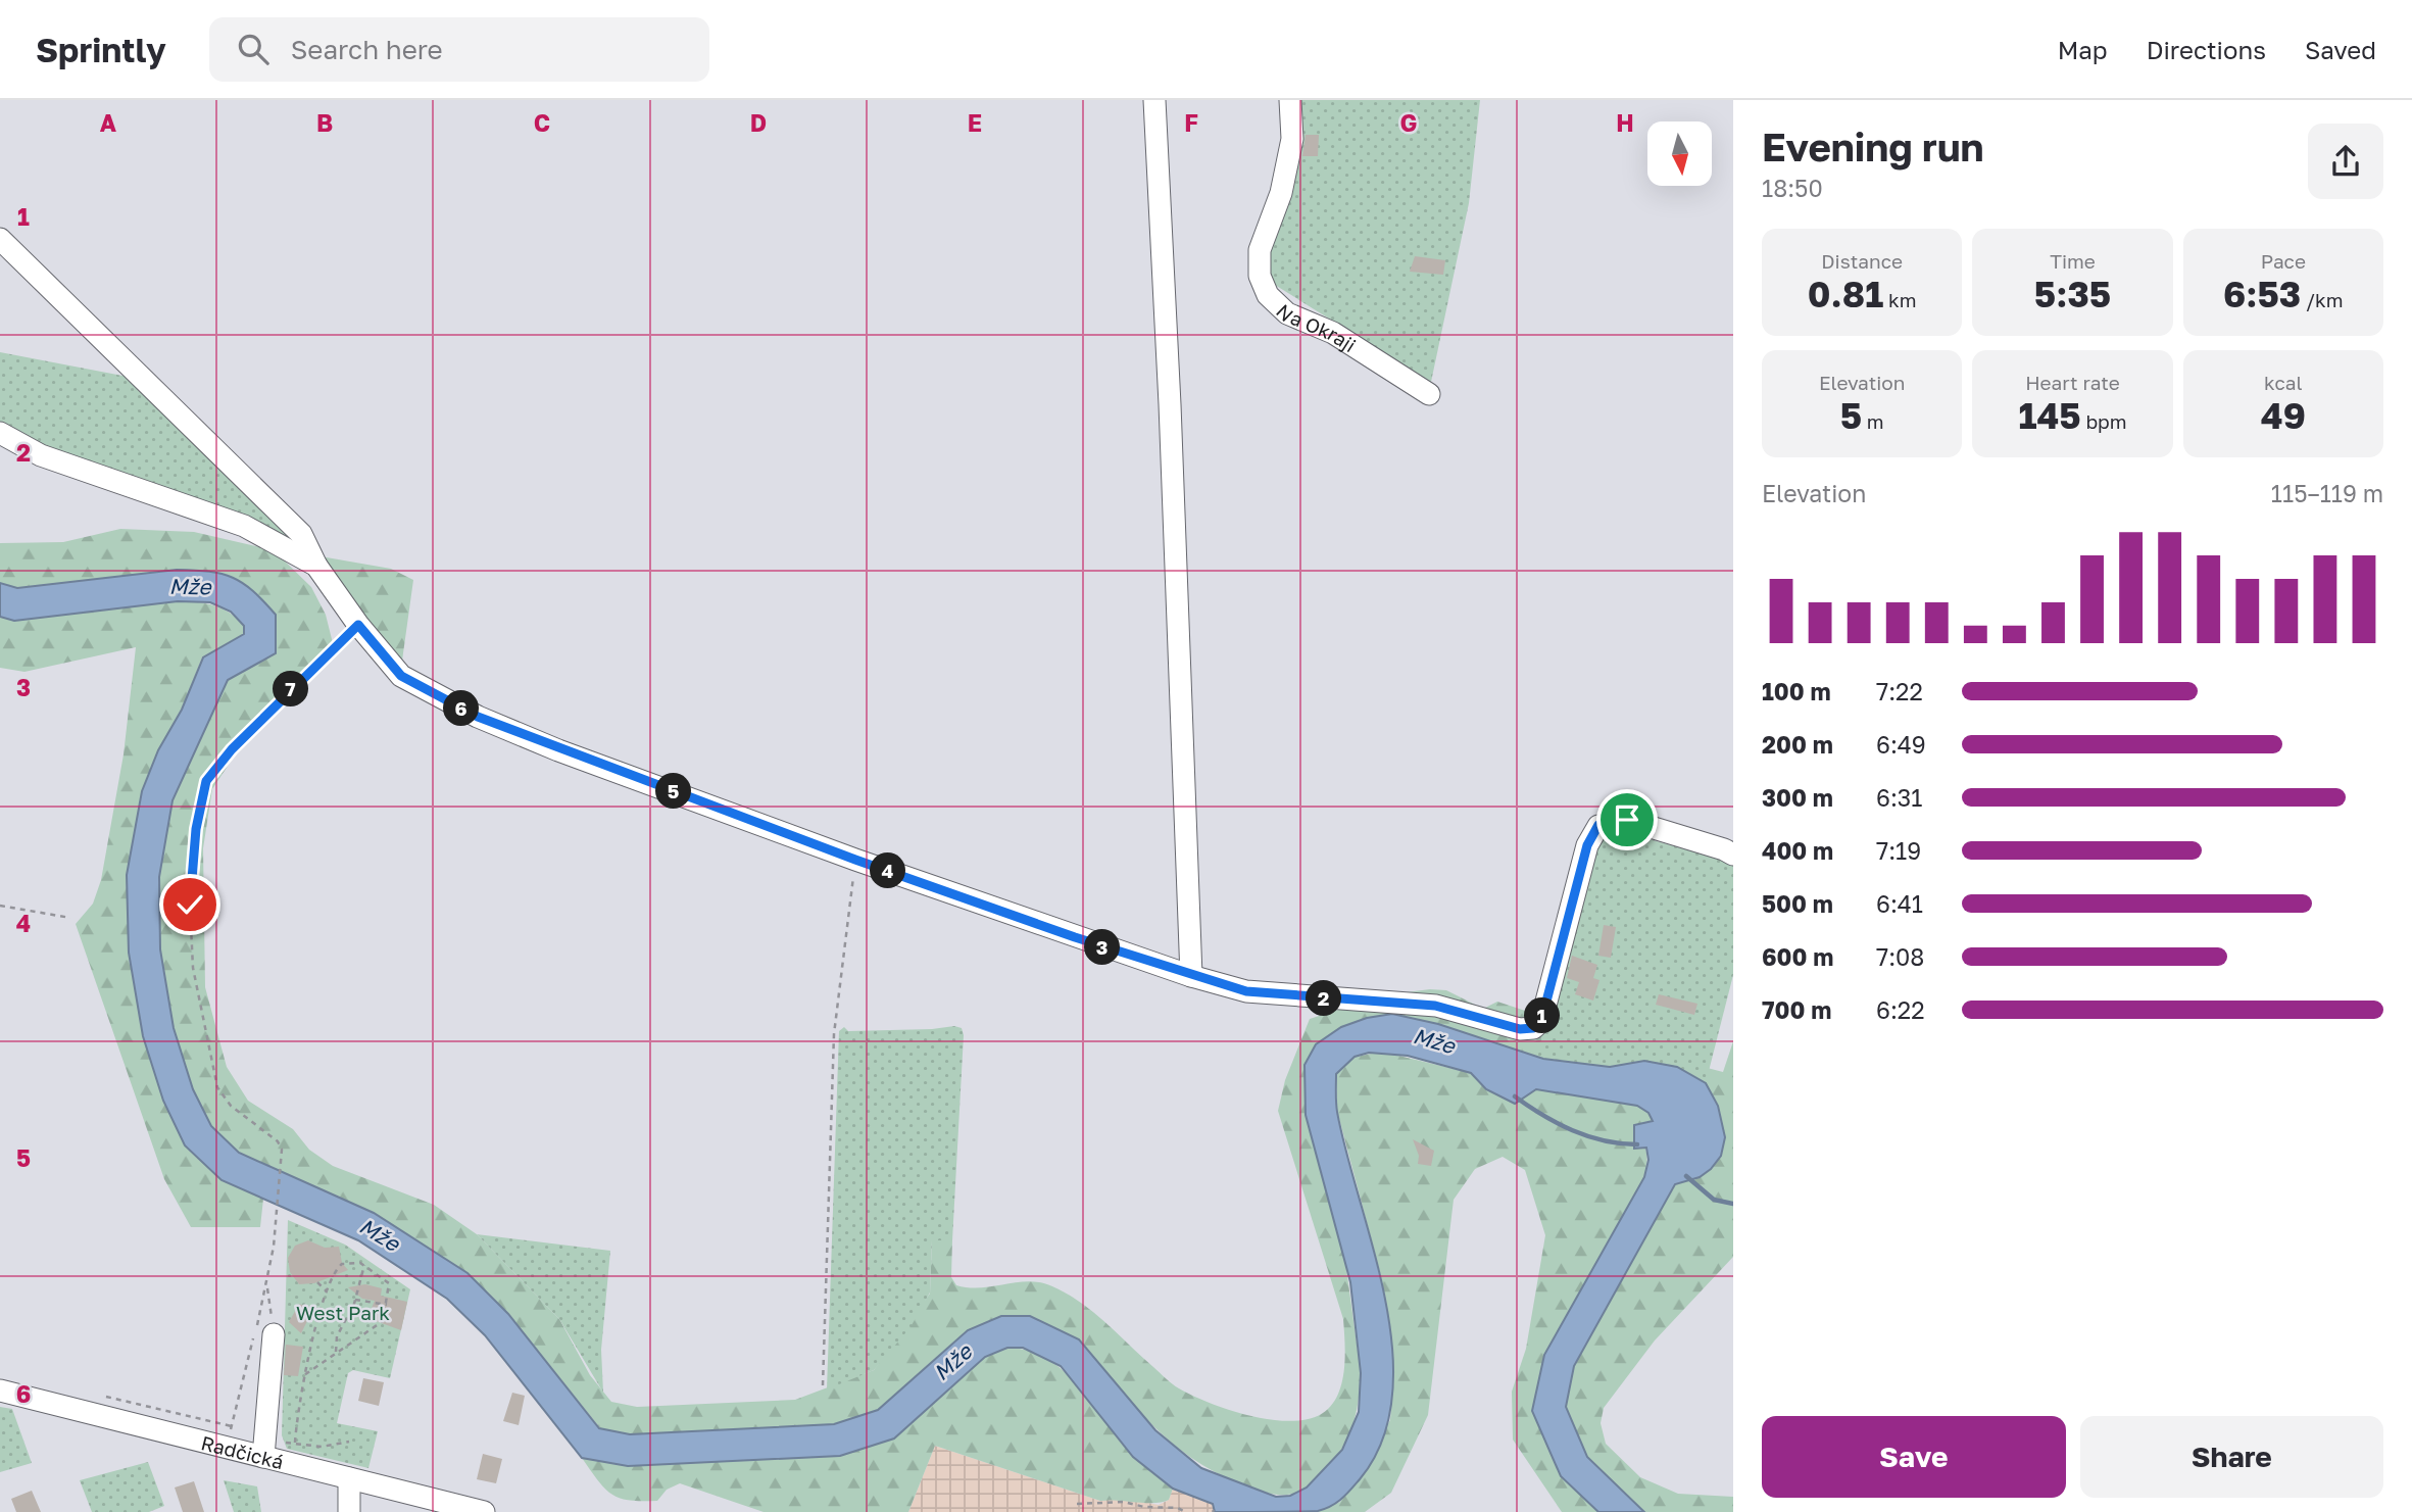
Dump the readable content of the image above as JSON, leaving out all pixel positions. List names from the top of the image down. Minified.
{"streets":{"street":["Na Okraji","Radčická"]},"water":["Mže"],"parks":["West Park"],"north":"bottom","page":{"header":"Sprintly","search":"Search here","nav":["Map","Directions","Saved"],"heading":["Evening run","18:50"],"stats":[["Distance","0.81 km"],["Time","5:35"],["Pace","6:53 /km"],["Elevation","5 m"],["Heart rate","145 bpm"],["kcal","49"]],"chart":["Elevation","115–119 m"],"list":[{"name":"100 m","note":"7:22"},{"name":"200 m","note":"6:49"},{"name":"300 m","note":"6:31"},{"name":"400 m","note":"7:19"},{"name":"500 m","note":"6:41"},{"name":"600 m","note":"7:08"},{"name":"700 m","note":"6:22"}],"pins":["7","6","5","4","3","2","1"],"buttons":["Save","Share"]},"grid":{"columns":["A","B","C","D","E","F","G","H"],"rows":["1","2","3","4","5","6"]}}
